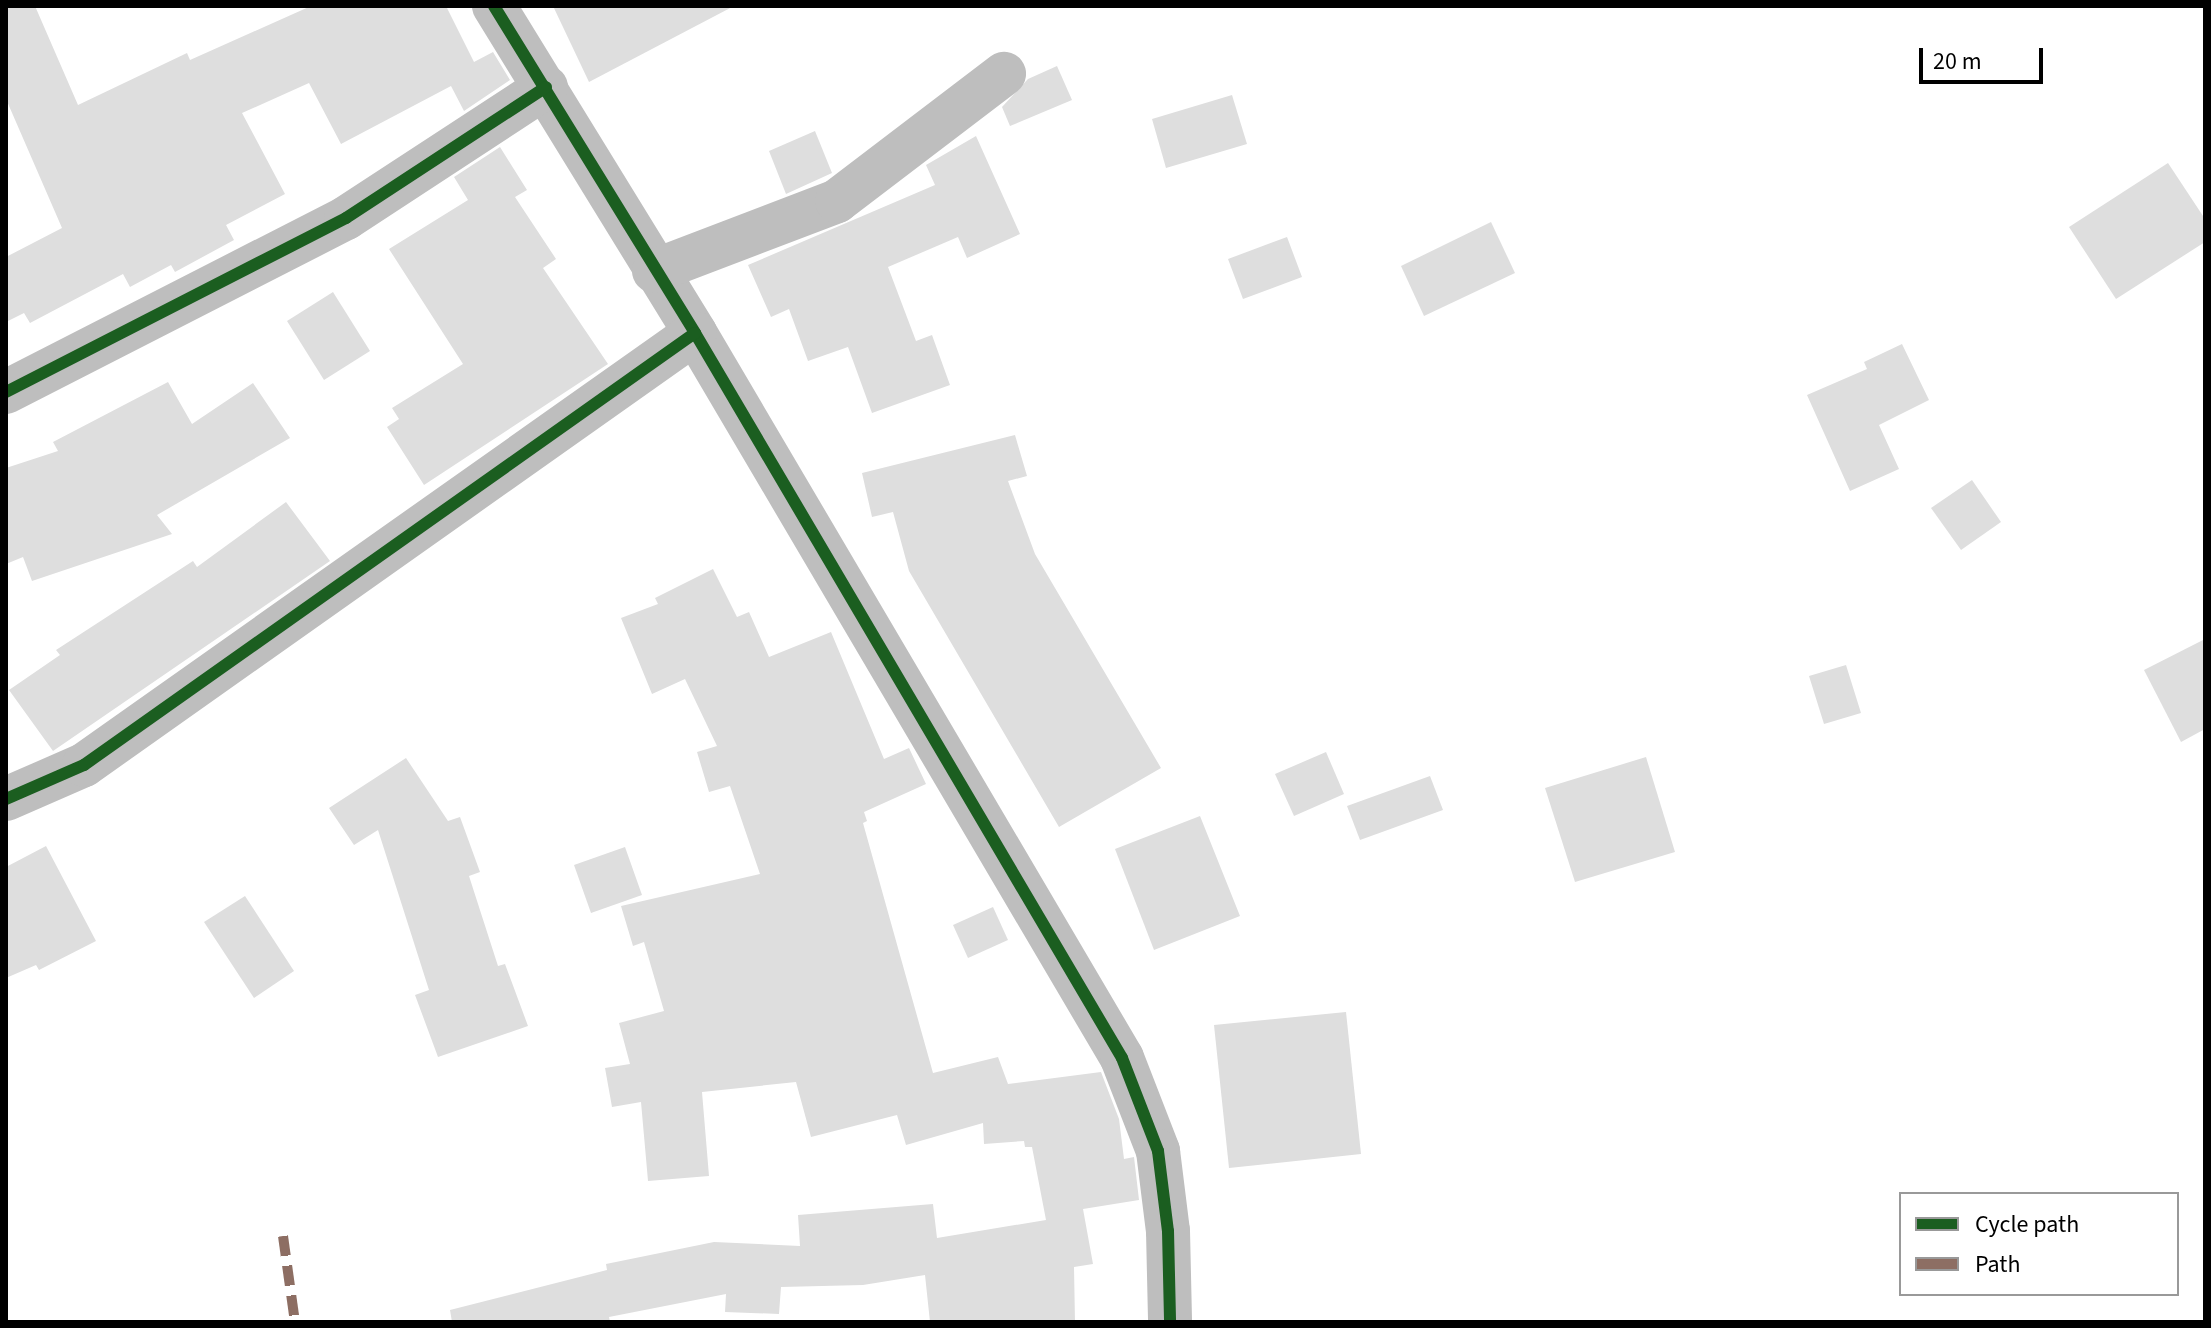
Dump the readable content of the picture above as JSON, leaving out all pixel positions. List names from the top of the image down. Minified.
{"legend":["Cycle path","Path"],"scale_bar":"20 m"}
